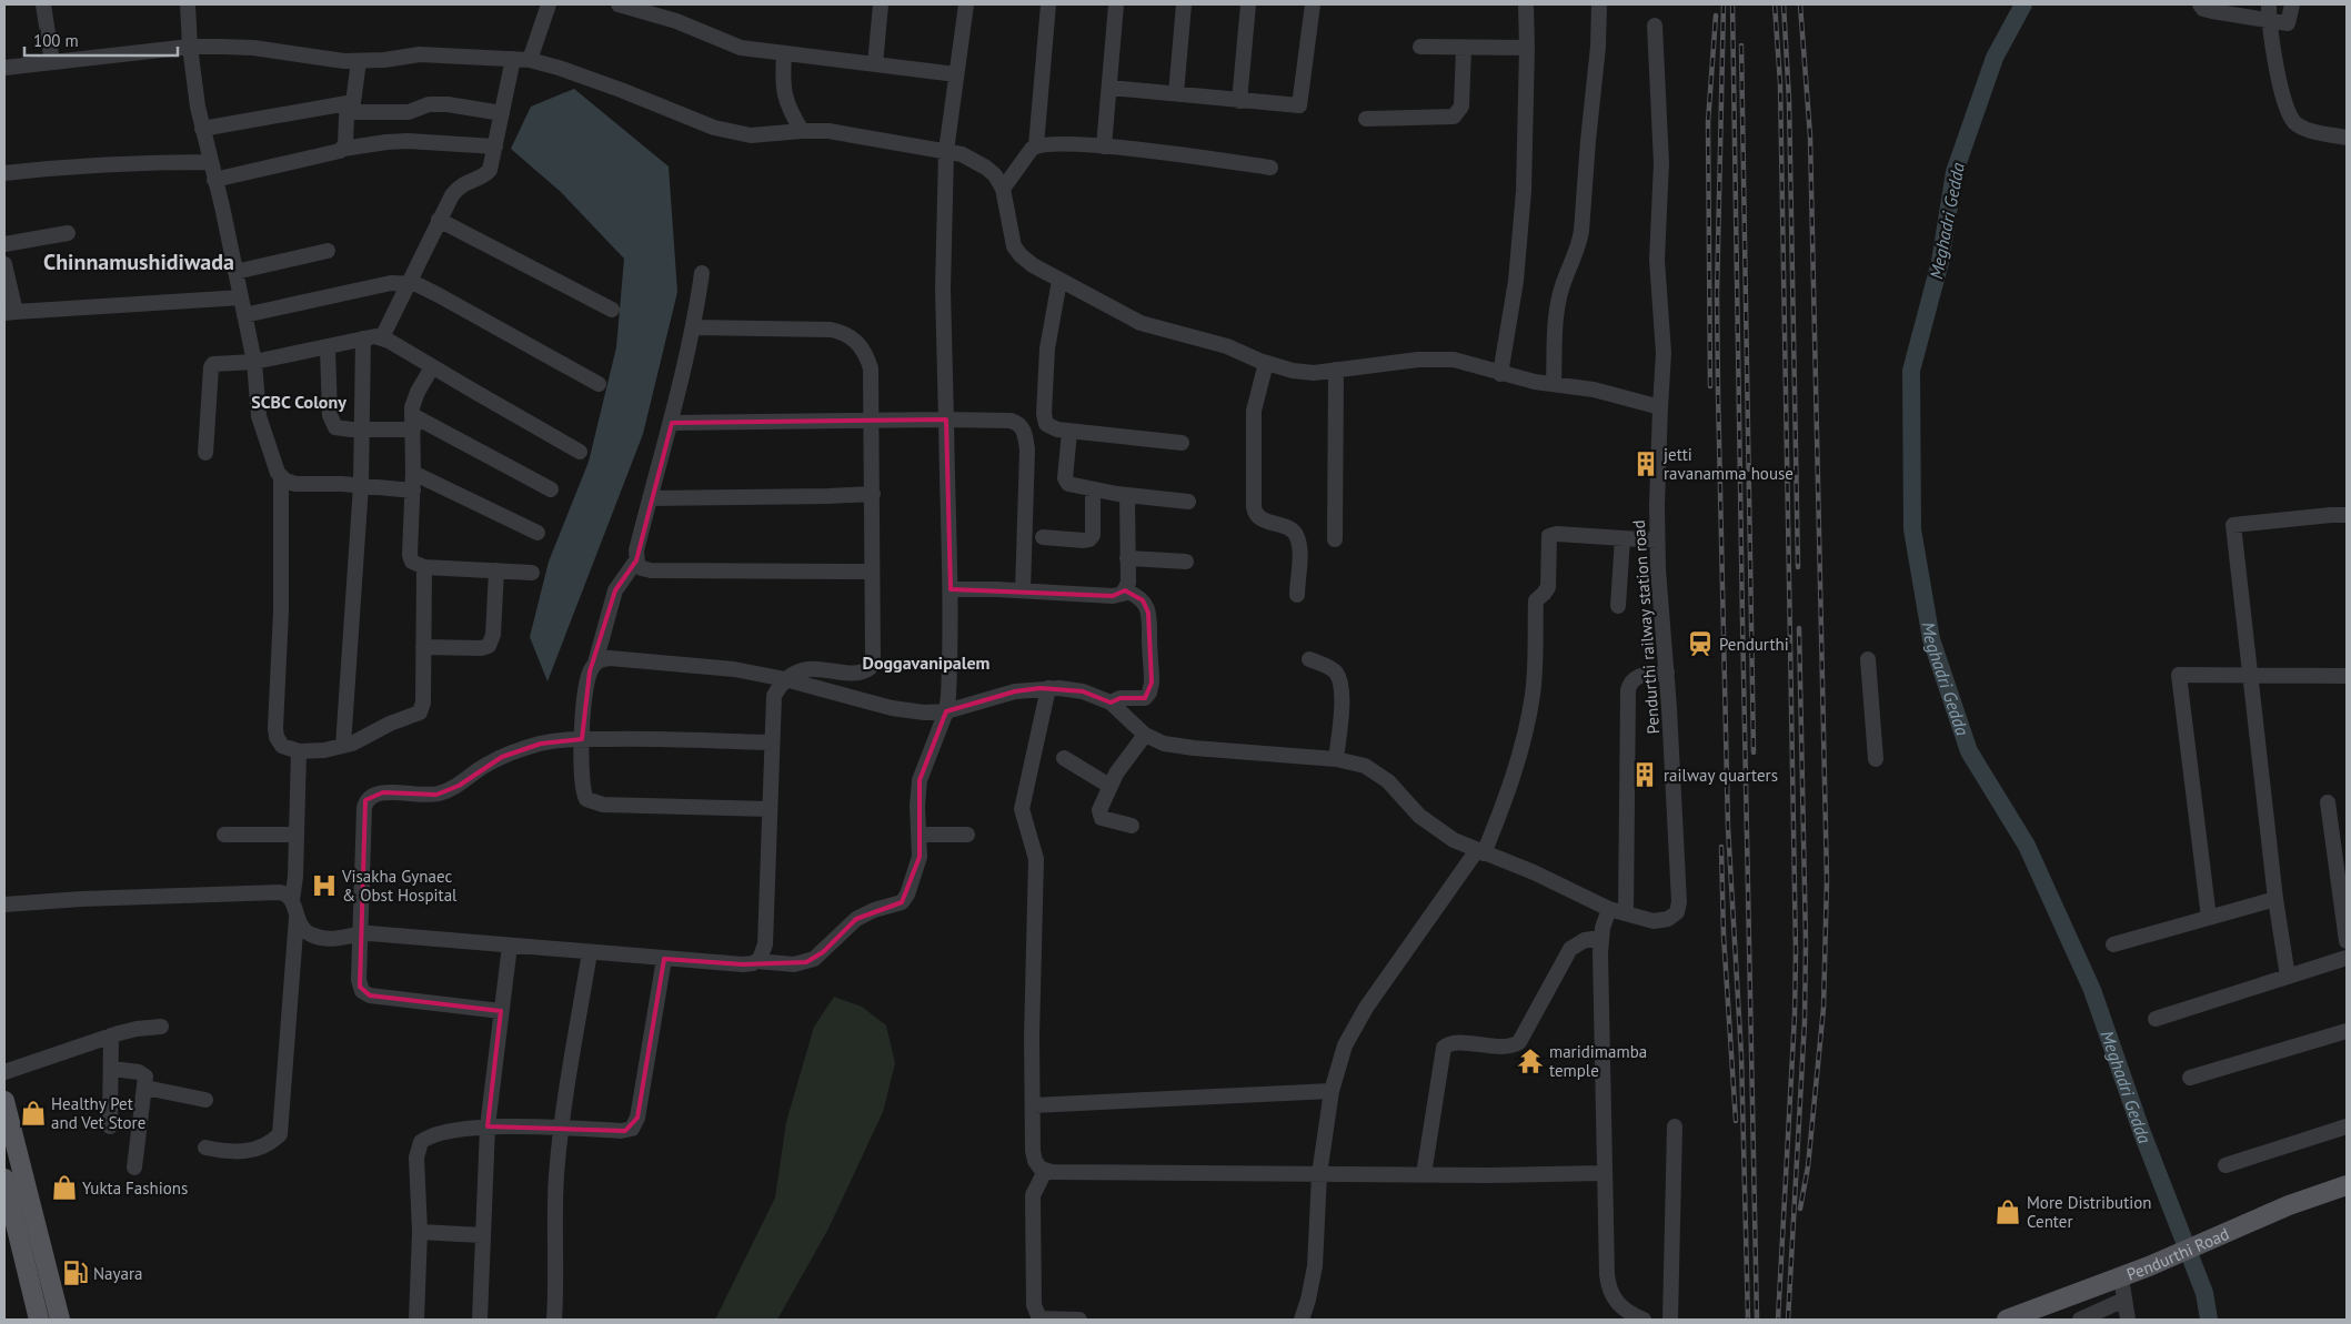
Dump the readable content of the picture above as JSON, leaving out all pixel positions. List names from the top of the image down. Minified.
{"streets":{"main road":["Pendurthi Road"],"street":["Pendurthi railway station road"]},"districts":["Chinnamushidiwada","SCBC Colony","Doggavanipalem"],"water":["Meghadri Gedda"],"places":{"building":["jetti ravanamma house","railway quarters"],"station":["Pendurthi"],"hospital":["Visakha Gynaec & Obst Hospital"],"temple":["maridimamba temple"],"shop":["Healthy Pet and Vet Store","Yukta Fashions","More Distribution Center"],"fuel station":["Nayara"]},"scale_bar":"100 m"}
